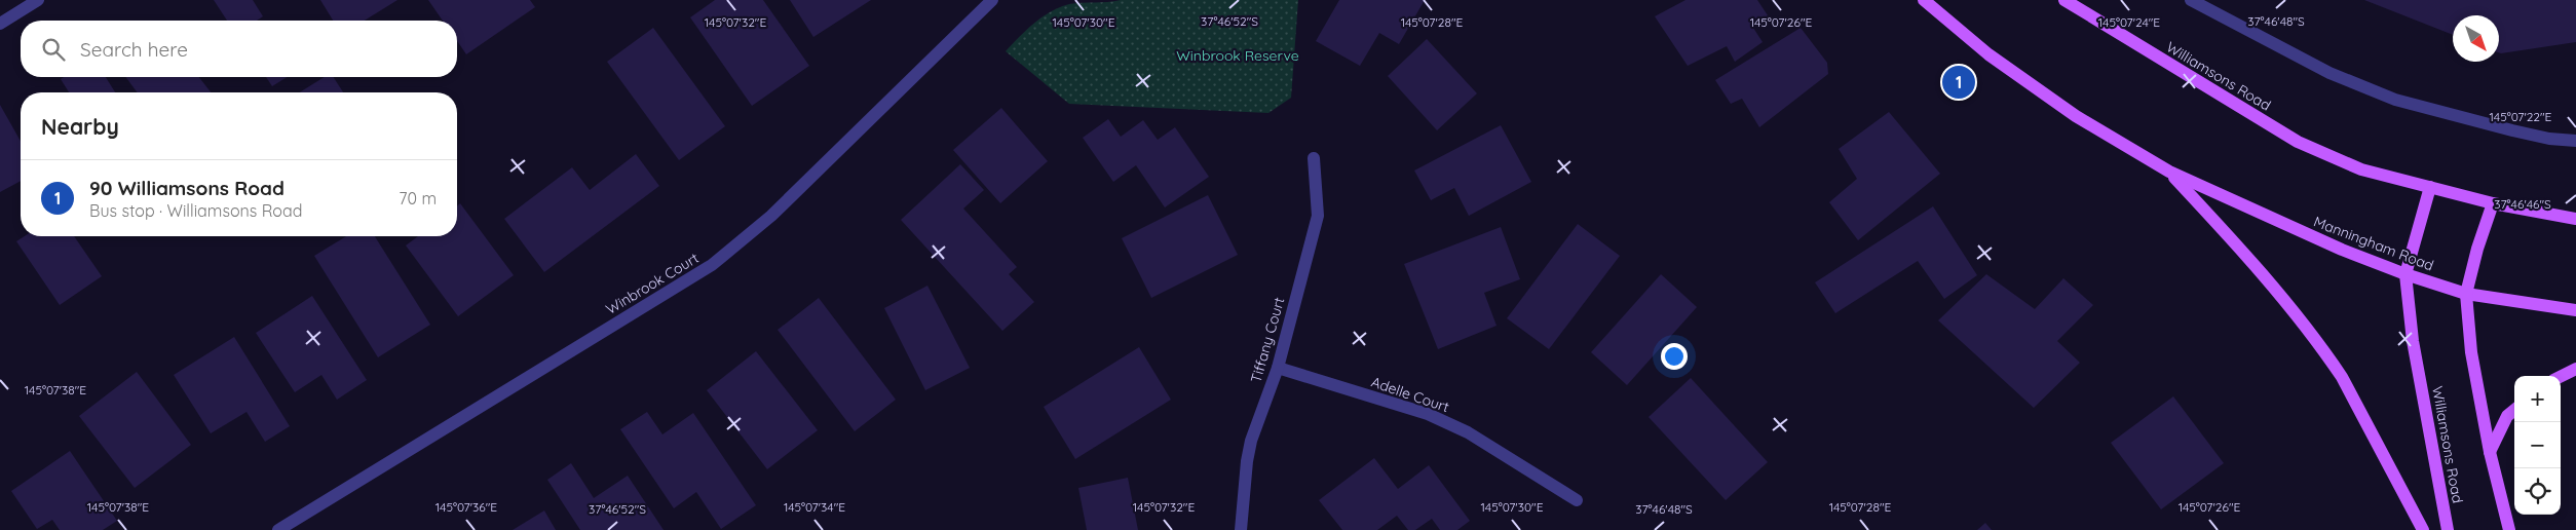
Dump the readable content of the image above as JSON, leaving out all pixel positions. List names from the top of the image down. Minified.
{"streets":{"main road":["Williamsons Road","Manningham Road"],"street":["Winbrook Court","Tiffany Court","Adelle Court"]},"crossings":[["Williamsons Road","Manningham Road"],["Tiffany Court","Adelle Court"]],"parks":["Winbrook Reserve"],"north":"bottom right","page":{"search":"Search here","pins":"1","heading":"Nearby","list":[{"mark":"1","name":"90 Williamsons Road","note":"Bus stop · Williamsons Road","value":"70 m"}],"map_buttons":["+","−"]},"coordinates":["37°46'52\"S","37°46'48\"S","145°07'32\"E","145°07'30\"E","145°07'28\"E","145°07'26\"E","145°07'24\"E","145°07'22\"E","37°46'46\"S","145°07'38\"E","145°07'36\"E","145°07'34\"E"]}
